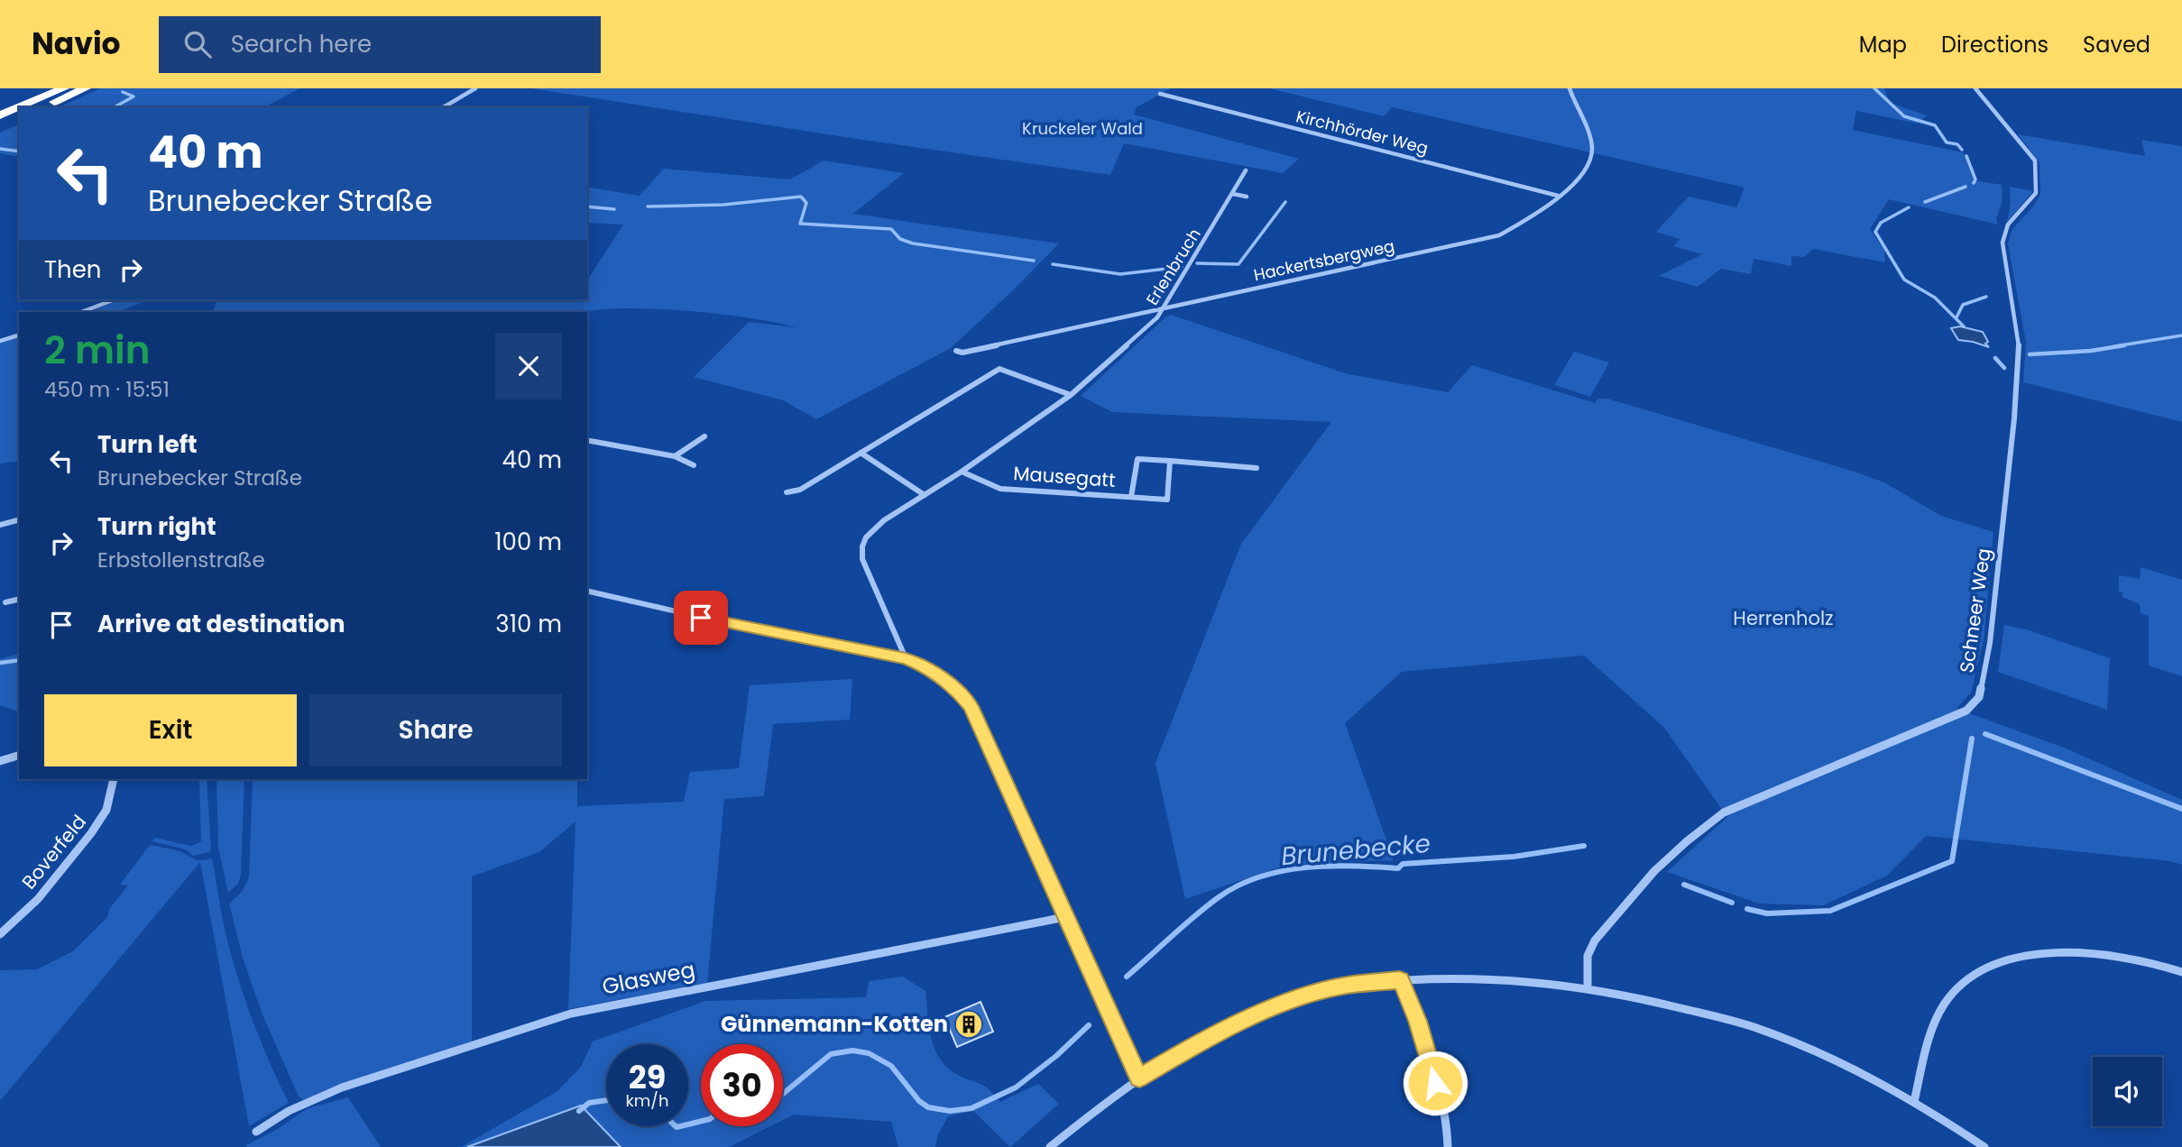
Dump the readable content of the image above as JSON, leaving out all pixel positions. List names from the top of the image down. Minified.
{"streets":{"street":["Kirchhörder Weg","Hackertsbergweg","Erlenbruch","Mausegatt","Schneer Weg","Boverfeld","Glasweg"]},"crossings":[["Kirchhörder Weg","Hackertsbergweg"],["Hackertsbergweg","Erlenbruch"],["Erlenbruch","Mausegatt"]],"water":["Brunebecke"],"parks":["Kruckeler Wald","Herrenholz"],"places":{"building":["Günnemann-Kotten"]},"page":{"header":"Navio","search":"Search here","nav":["Map","Directions","Saved"],"turn":["40 m","Brunebecker Straße"],"then":"Then","heading":["2 min","450 m · 15:51"],"list":[{"name":"Turn left","note":"Brunebecker Straße","value":"40 m"},{"name":"Turn right","note":"Erbstollenstraße","value":"100 m"},{"name":"Arrive at destination","value":"310 m"}],"buttons":["Exit","Share"],"speed":"29 km/h","limit":"30"}}
